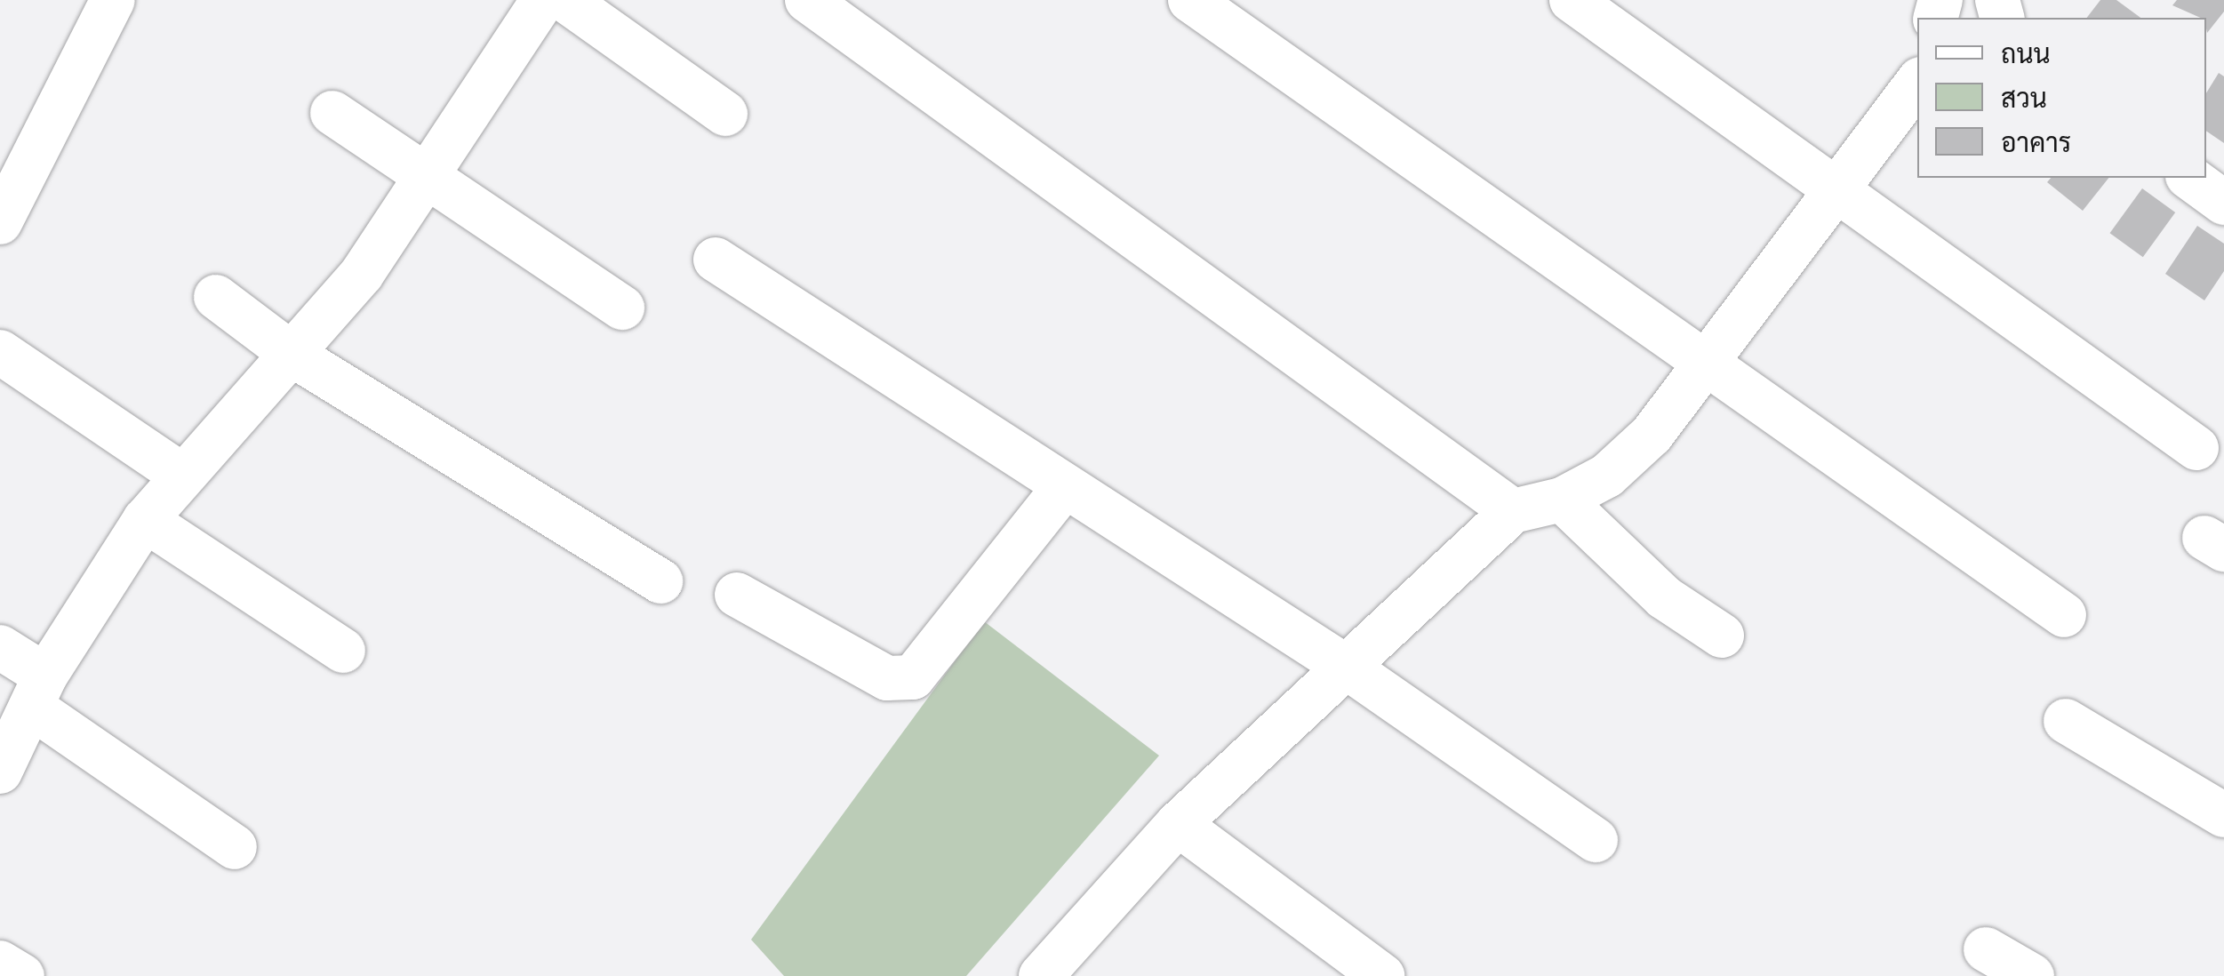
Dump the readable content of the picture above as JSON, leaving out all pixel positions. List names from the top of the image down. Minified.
{"legend":["ถนน","สวน","อาคาร"]}
